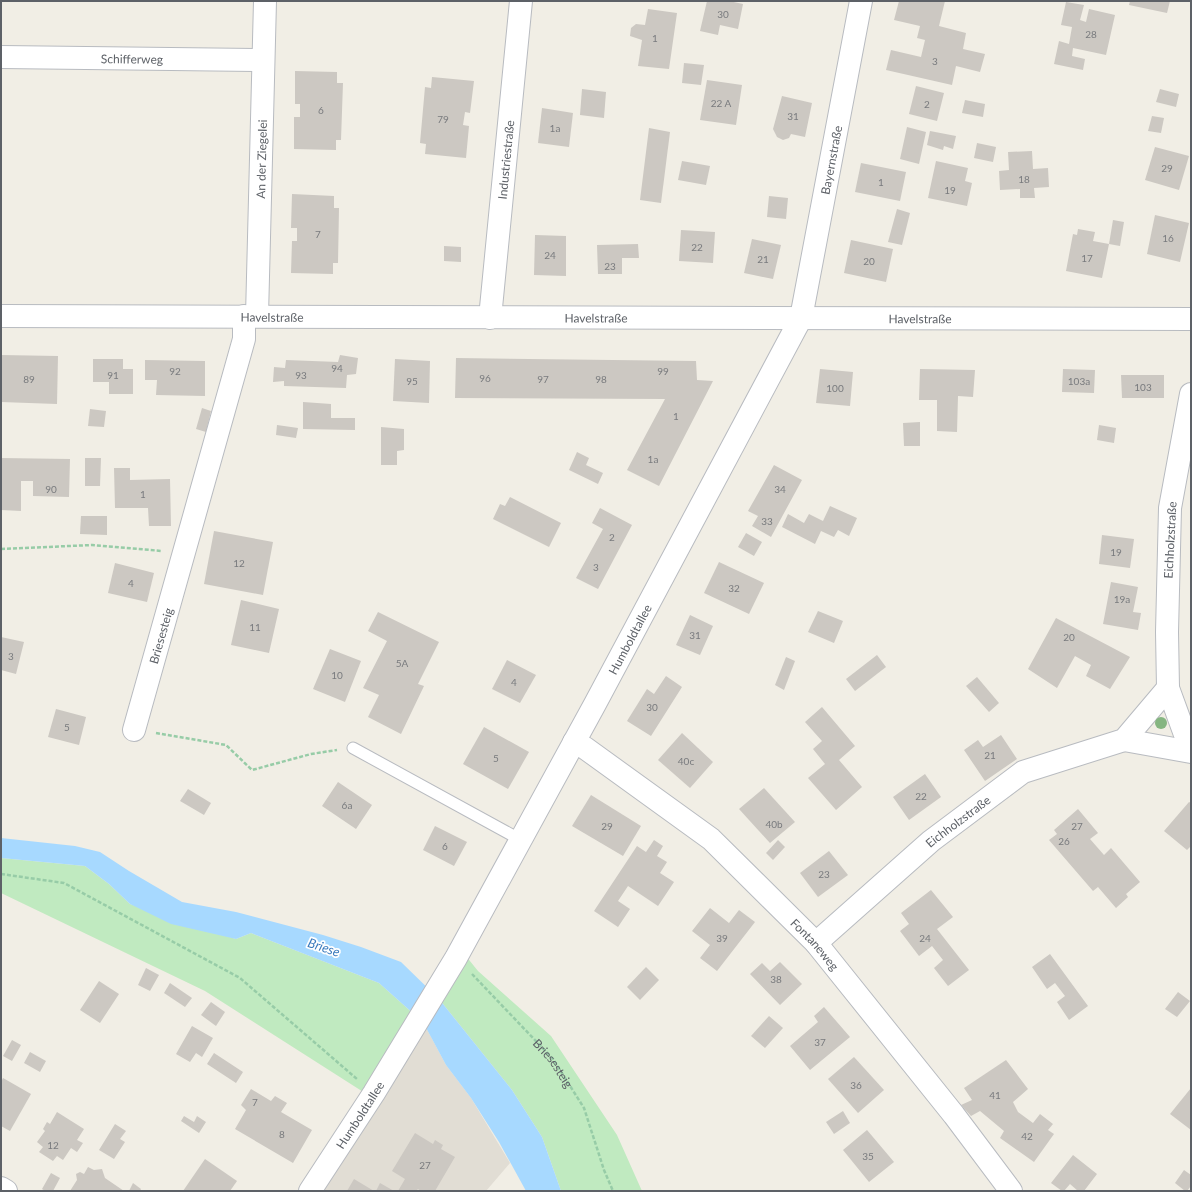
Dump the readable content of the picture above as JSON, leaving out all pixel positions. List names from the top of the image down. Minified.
{"streets":{"street":["Schifferweg","An der Ziegelei","Industriestraße","Bayernstraße","Havelstraße","Eichholzstraße","Briesesteig","Humboldtallee","Fontaneweg"]},"crossings":[["Schifferweg","An der Ziegelei"],["An der Ziegelei","Havelstraße"],["An der Ziegelei","Briesesteig"],["Industriestraße","Havelstraße"],["Bayernstraße","Havelstraße"],["Bayernstraße","Humboldtallee"],["Havelstraße","Briesesteig"],["Havelstraße","Humboldtallee"],["Eichholzstraße","Fontaneweg"],["Briesesteig","Humboldtallee"],["Humboldtallee","Fontaneweg"]],"water":["Briese"],"house_numbers":["30","28","1","3","22 A","2","6","31","79","1a","29","18","1","19","7","16","22","24","17","21","20","23","94","92","99","91","93","96","89","97","98","95","103a","103","100","1","1a","90","34","1","33","2","19","12","3","4","32","19a","11","31","20","3","5A","10","4","30","5","21","5","40c","22","6a","40b","29","27","26","6","23","39","24","38","37","36","41","7","8","42","12","35","27"]}
